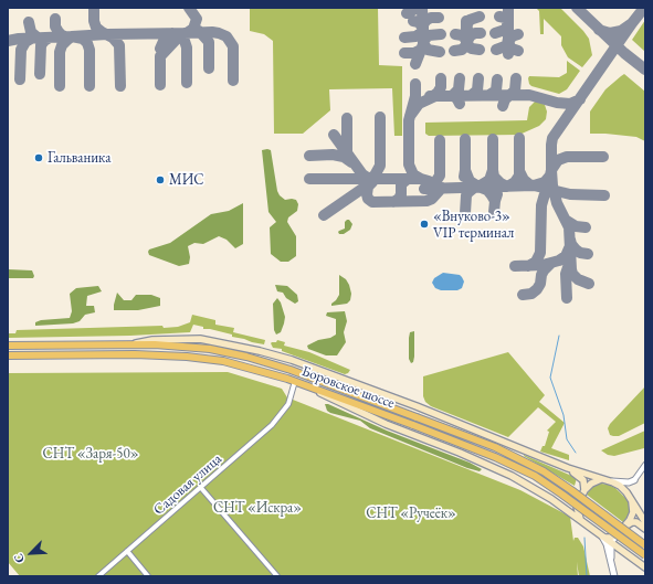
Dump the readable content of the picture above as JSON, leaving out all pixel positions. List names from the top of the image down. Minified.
{"streets":{"main road":["Боровское шоссе"],"street":["Садовая улица"]},"crossings":[["Боровское шоссе","Садовая улица"]],"parks":["СНТ «Заря-50»","СНТ «Искра»","СНТ «Ручеёк»"],"places":["Гальваника","МИС","«Внуково-3» VIP терминал"],"north":"bottom left"}
